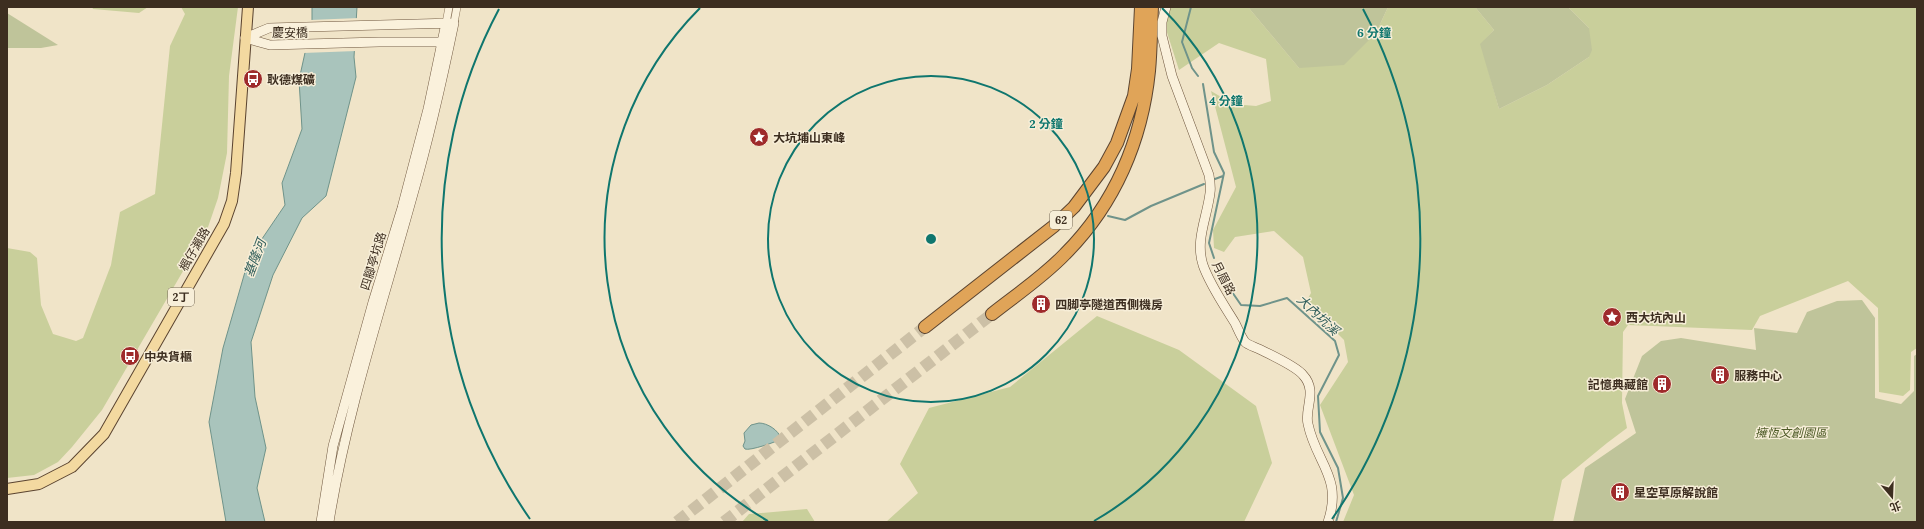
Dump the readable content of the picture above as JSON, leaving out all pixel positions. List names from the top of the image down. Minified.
{"streets":{"highway":["62"],"main road":["楓仔瀨路","2丁"],"street":["慶安橋","四腳亭坑路","月眉路"]},"crossings":[["慶安橋","楓仔瀨路"],["慶安橋","四腳亭坑路"]],"water":["基隆河","大內坑溪"],"parks":["擁恆文創園區"],"places":{"bus stop":["耿德煤礦","中央貨櫃"],"place":["大坑埔山東峰","西大坑內山"],"building":["四脚亭隧道西側機房","服務中心","記憶典藏館","星空草原解說館"]},"north":"bottom","rings":["6 分鐘","4 分鐘","2 分鐘"]}
